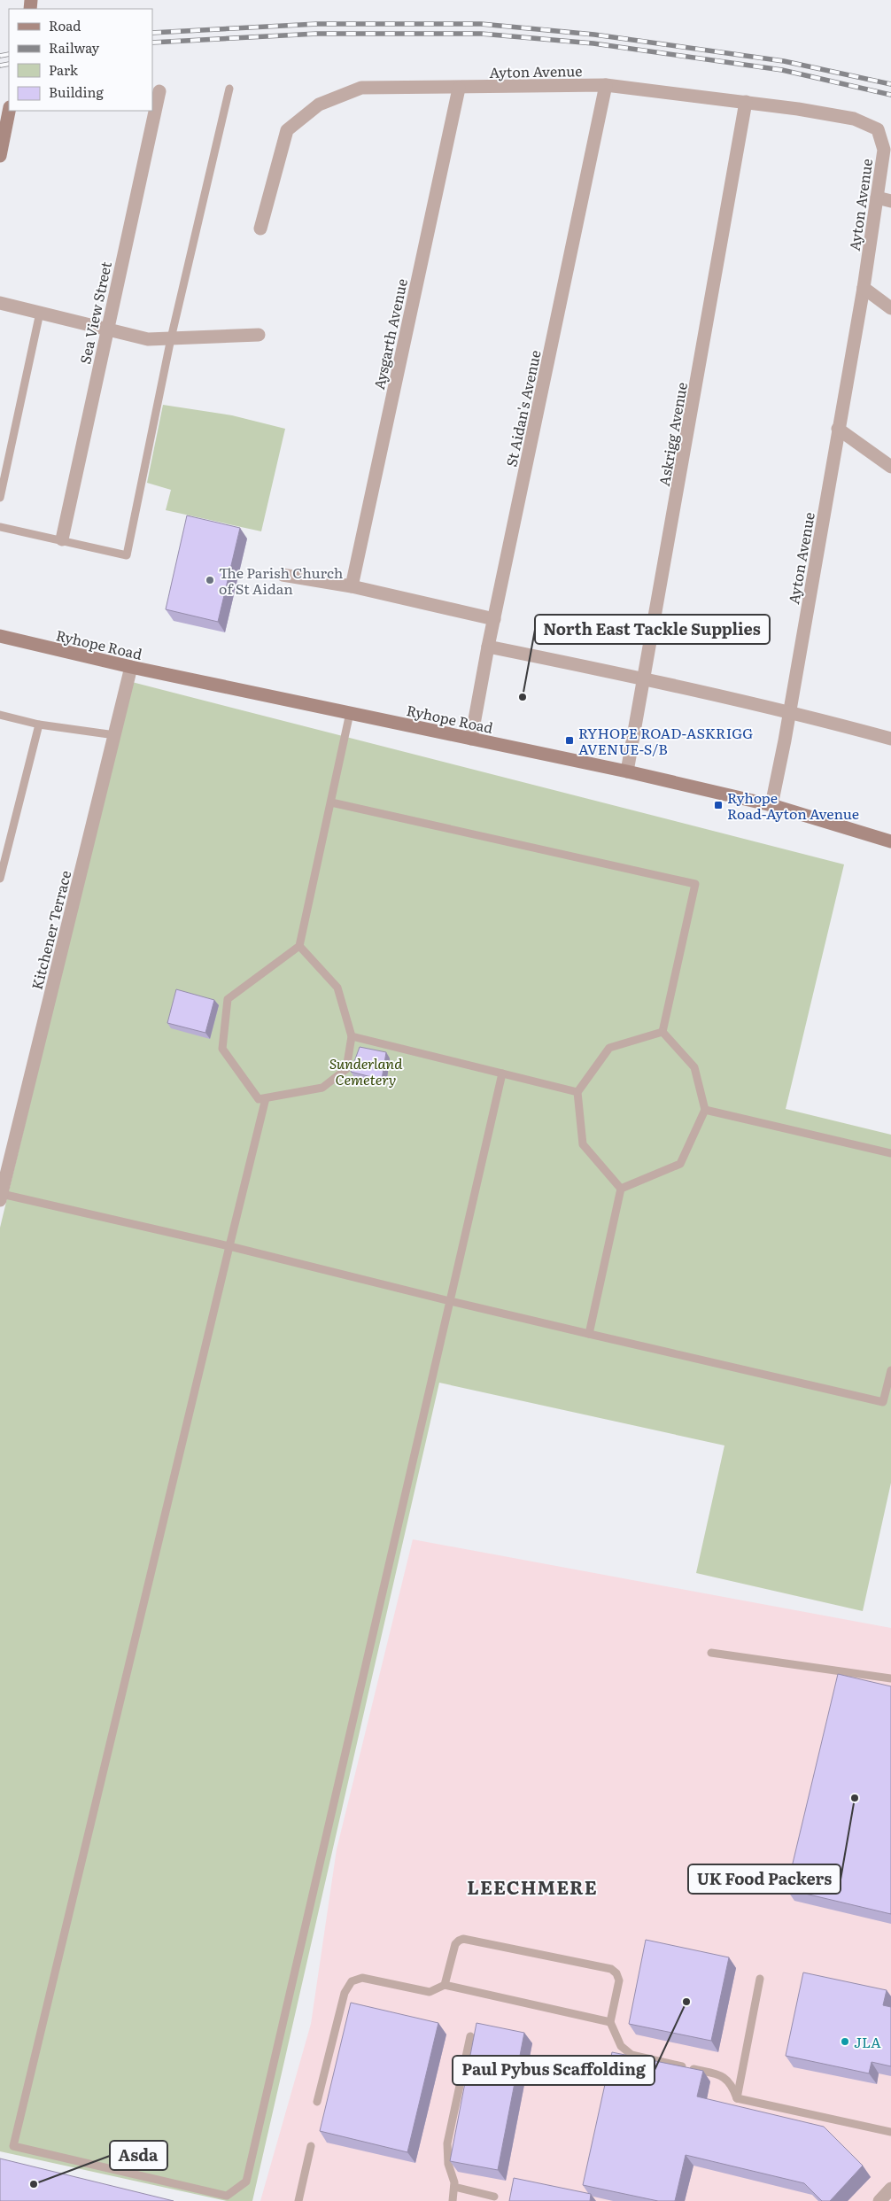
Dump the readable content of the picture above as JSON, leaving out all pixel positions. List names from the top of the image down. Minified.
{"streets":{"main road":["Ryhope Road"],"street":["Ayton Avenue","Sea View Street","Aysgarth Avenue","St Aidan's Avenue","Askrigg Avenue","Kitchener Terrace"]},"crossings":[["Ayton Avenue","Aysgarth Avenue"],["Ayton Avenue","St Aidan's Avenue"],["Ayton Avenue","Askrigg Avenue"],["Ayton Avenue","Ryhope Road"],["St Aidan's Avenue","Ryhope Road"],["Askrigg Avenue","Ryhope Road"],["Ryhope Road","Kitchener Terrace"]],"districts":["LEECHMERE"],"parks":["Sunderland Cemetery"],"places":{"other":["The Parish Church of St Aidan","North East Tackle Supplies","UK Food Packers","Paul Pybus Scaffolding","JLA","Asda"],"transit":["RYHOPE ROAD-ASKRIGG AVENUE-S/B","Ryhope Road-Ayton Avenue"]},"legend":["Road","Railway","Park","Building"]}
